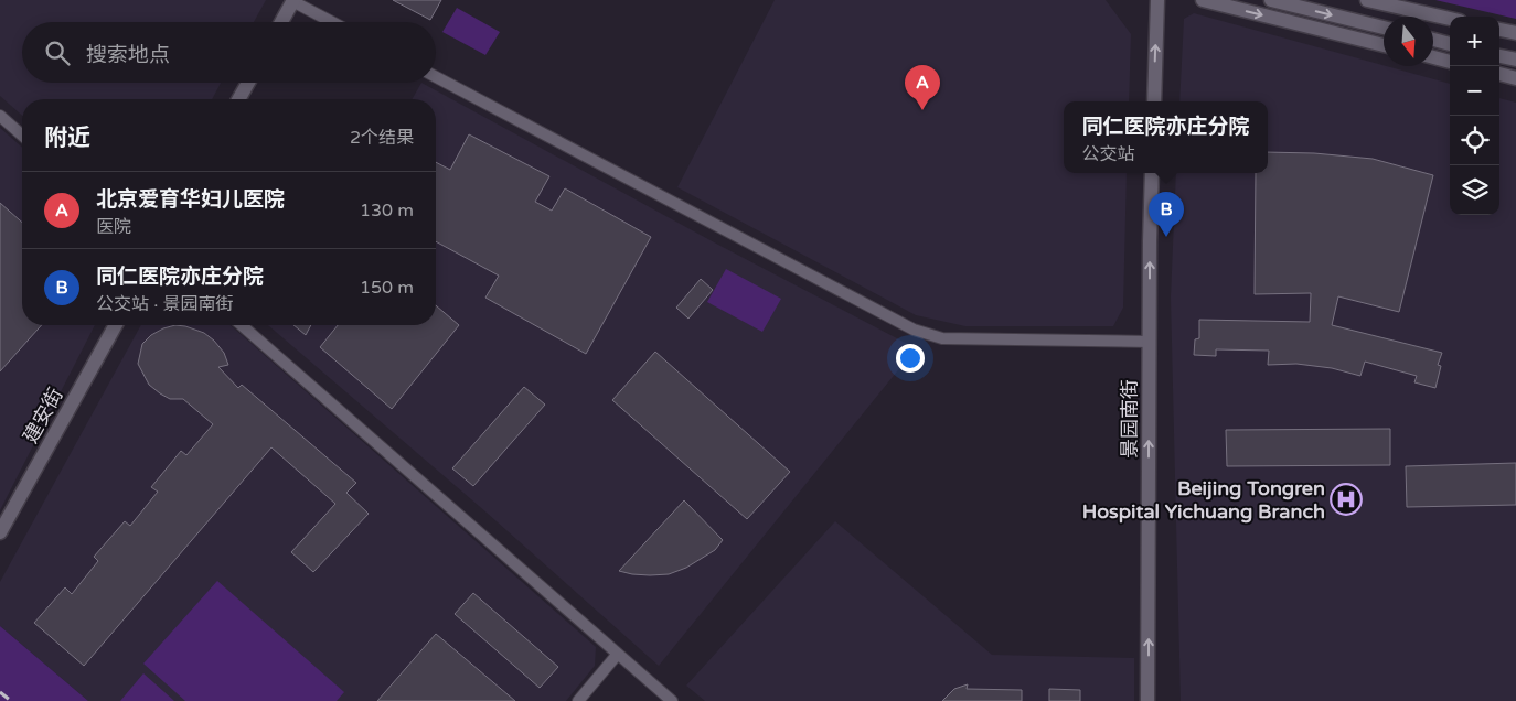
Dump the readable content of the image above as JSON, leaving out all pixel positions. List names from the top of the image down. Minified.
{"streets":{"street":["建安街","景园南街"]},"one_way":["景园南街"],"places":{"hospital":["Beijing Tongren Hospital Yichuang Branch"]},"north":"bottom","page":{"map_buttons":["+","−"],"search":"搜索地点","pins":["A","B"],"heading":["附近","2个结果"],"popup":["同仁医院亦庄分院","公交站"],"list":[{"mark":"A","name":"北京爱育华妇儿医院","note":"医院","value":"130 m"},{"mark":"B","name":"同仁医院亦庄分院","note":"公交站 · 景园南街","value":"150 m"}]}}
